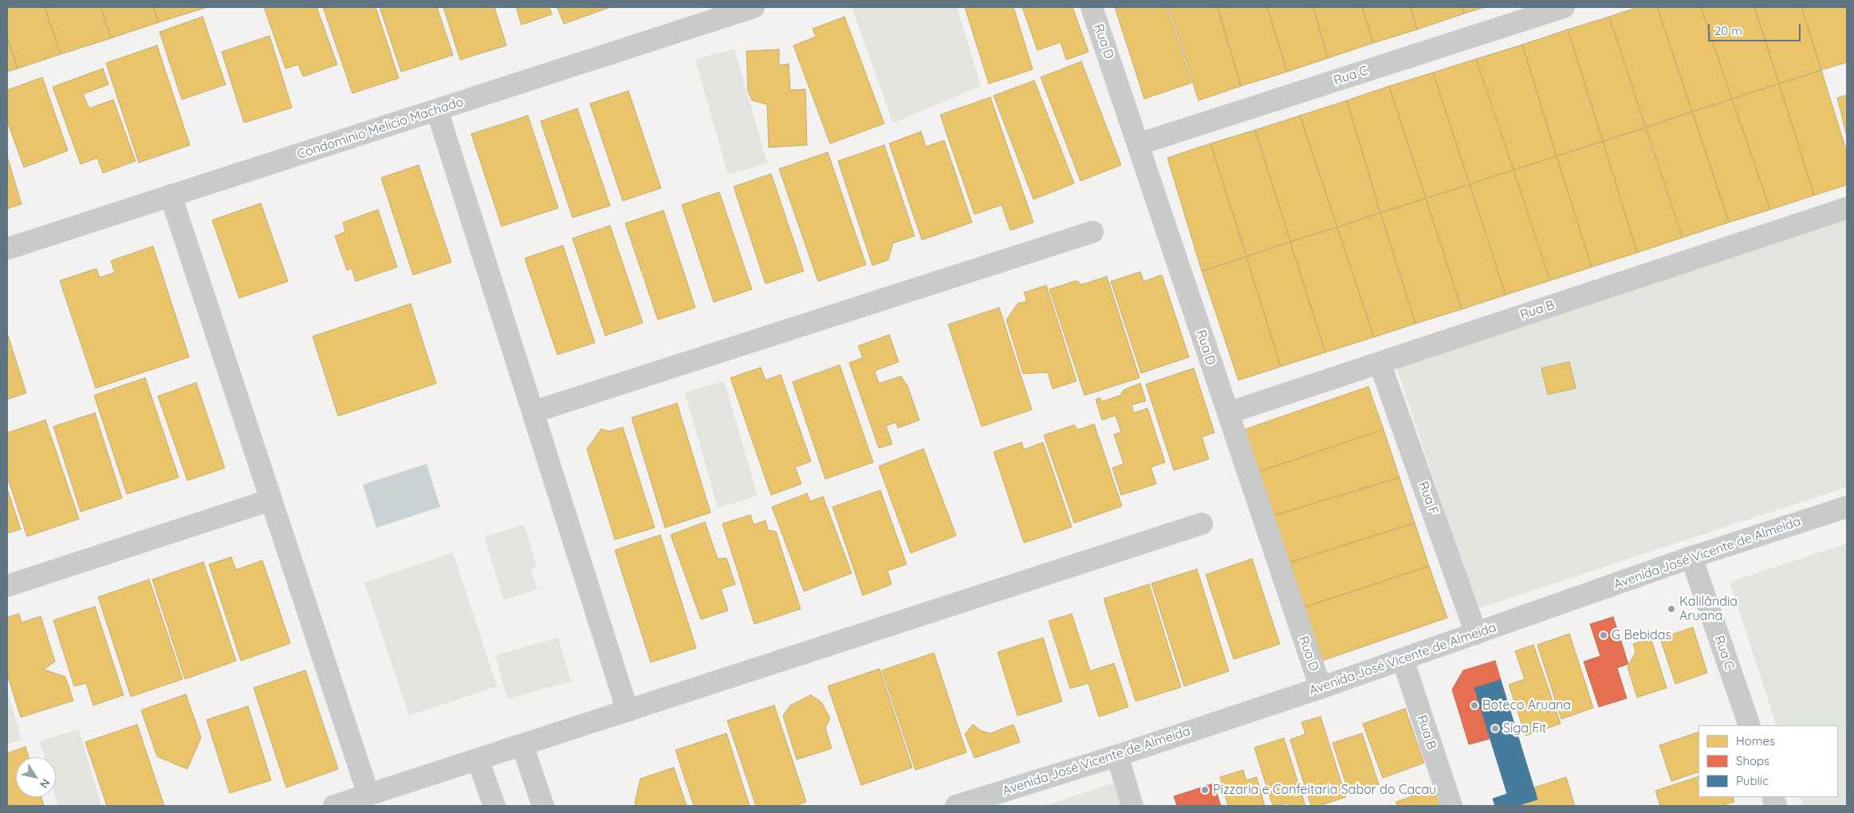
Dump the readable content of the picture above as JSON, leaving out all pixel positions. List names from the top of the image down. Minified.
{"streets":{"street":["Rua D","Rua C","Condominio Melicio Machado","Rua B","Rua F","Avenida José Vicente de Almeida"]},"crossings":[["Rua D","Rua C"],["Rua D","Rua B"],["Rua D","Avenida José Vicente de Almeida"],["Rua C","Avenida José Vicente de Almeida"],["Rua B","Rua F"],["Rua B","Avenida José Vicente de Almeida"],["Rua F","Avenida José Vicente de Almeida"]],"places":["Kalilândia Aruana","G Bebidas","Boteco Aruana","Siga Fit","Pizzaria e Confeitaria Sabor do Cacau"],"legend":["Homes","Shops","Public"],"scale_bar":"20 m","north":"bottom right"}
